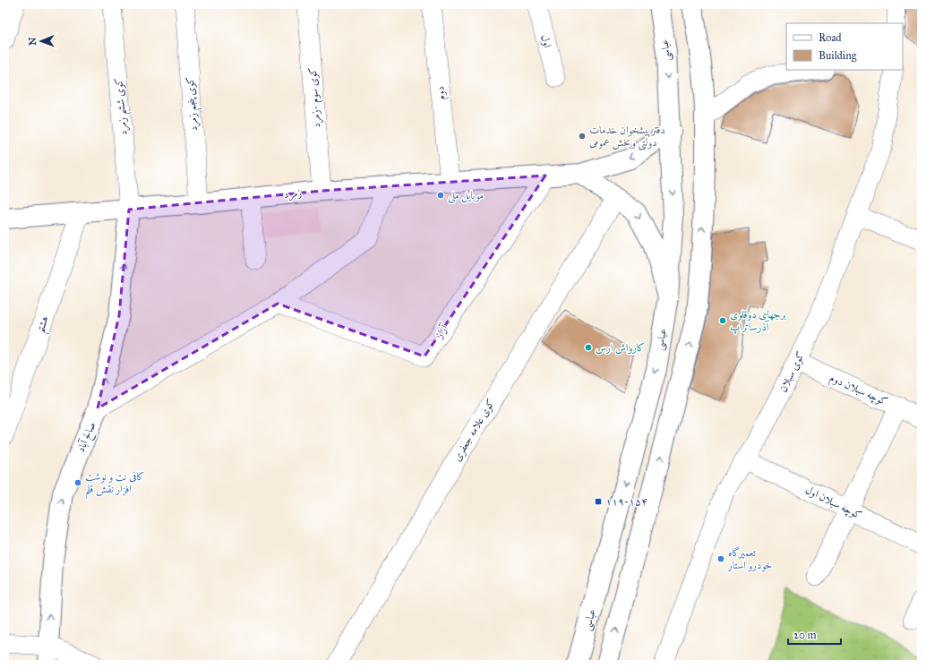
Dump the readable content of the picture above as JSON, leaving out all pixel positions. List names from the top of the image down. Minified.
{"streets":{"main road":["عباسى","زمرد","صالح آباد"],"street":["اول","دوم","کوی سوم -زمرد","کوی پنجم زمرد","کوی ششم زمرد","هشتم","آراز","کوی سبلان","کوچه سبلان دوم","کوی علامه جعفری","کوچه سبلان اول"]},"crossings":[["عباسى","زمرد"],["دوم","زمرد"],["کوی سوم -زمرد","زمرد"],["کوی پنجم زمرد","زمرد"],["کوی ششم زمرد","زمرد"],["کوی ششم زمرد","صالح آباد"],["زمرد","هشتم"],["زمرد","آراز"],["زمرد","صالح آباد"],["کوی سبلان","کوچه سبلان دوم"],["کوی سبلان","کوچه سبلان اول"]],"one_way":["صالح آباد"],"places":{"other":["دفترپیشخوان خدمات دولتی وبخش عمومی","موبایل ملی","برجهای دوقلوی آذرساتراپ","کارواش ارس","کافی نت و نوشت افزار نقش قلم","تعمیرگاه خودرو استار"],"transit":["۱۱۹-۱۵۴"]},"legend":["Road","Building"],"scale_bar":"20 m","north":"left"}
